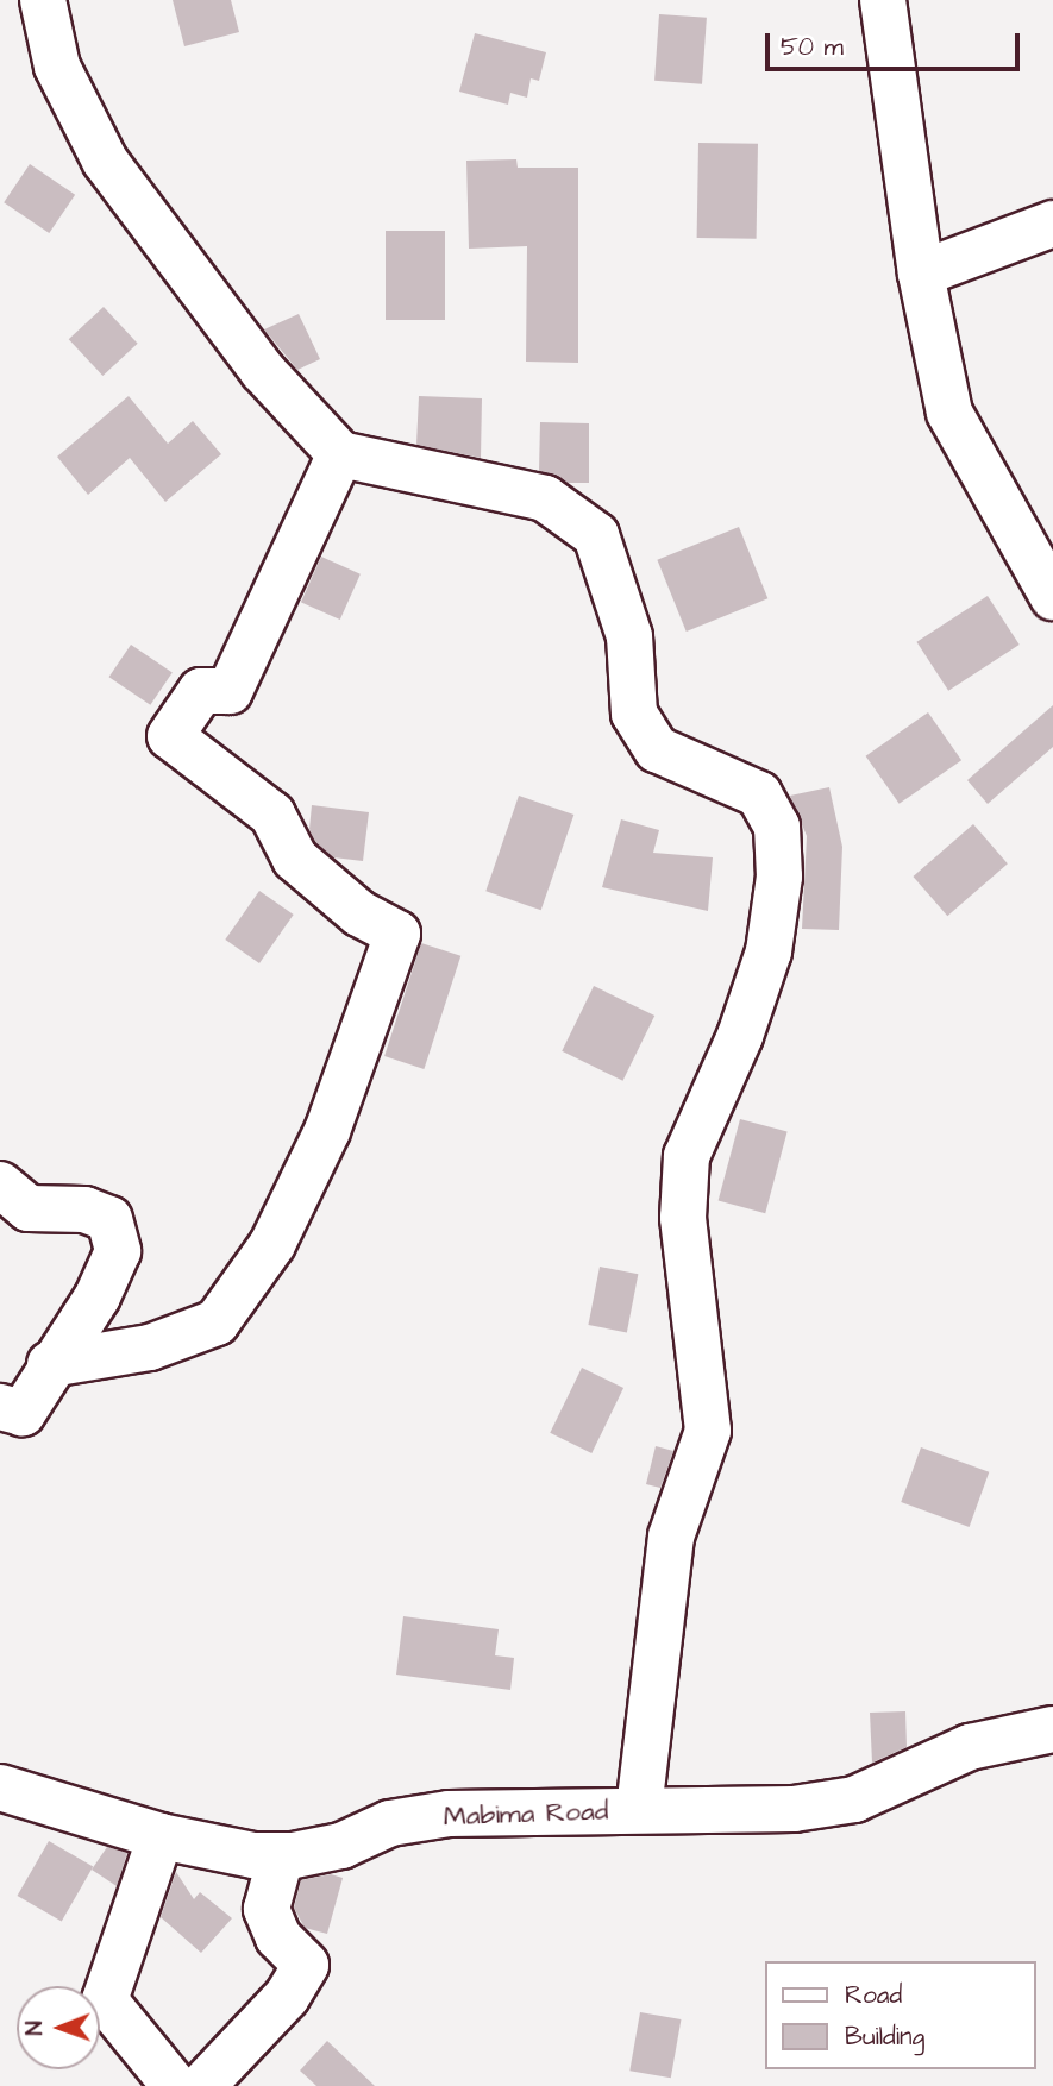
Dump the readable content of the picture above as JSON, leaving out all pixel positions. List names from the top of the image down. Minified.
{"streets":{"street":["Mabima Road"]},"legend":["Road","Building"],"scale_bar":"50 m","north":"left"}
